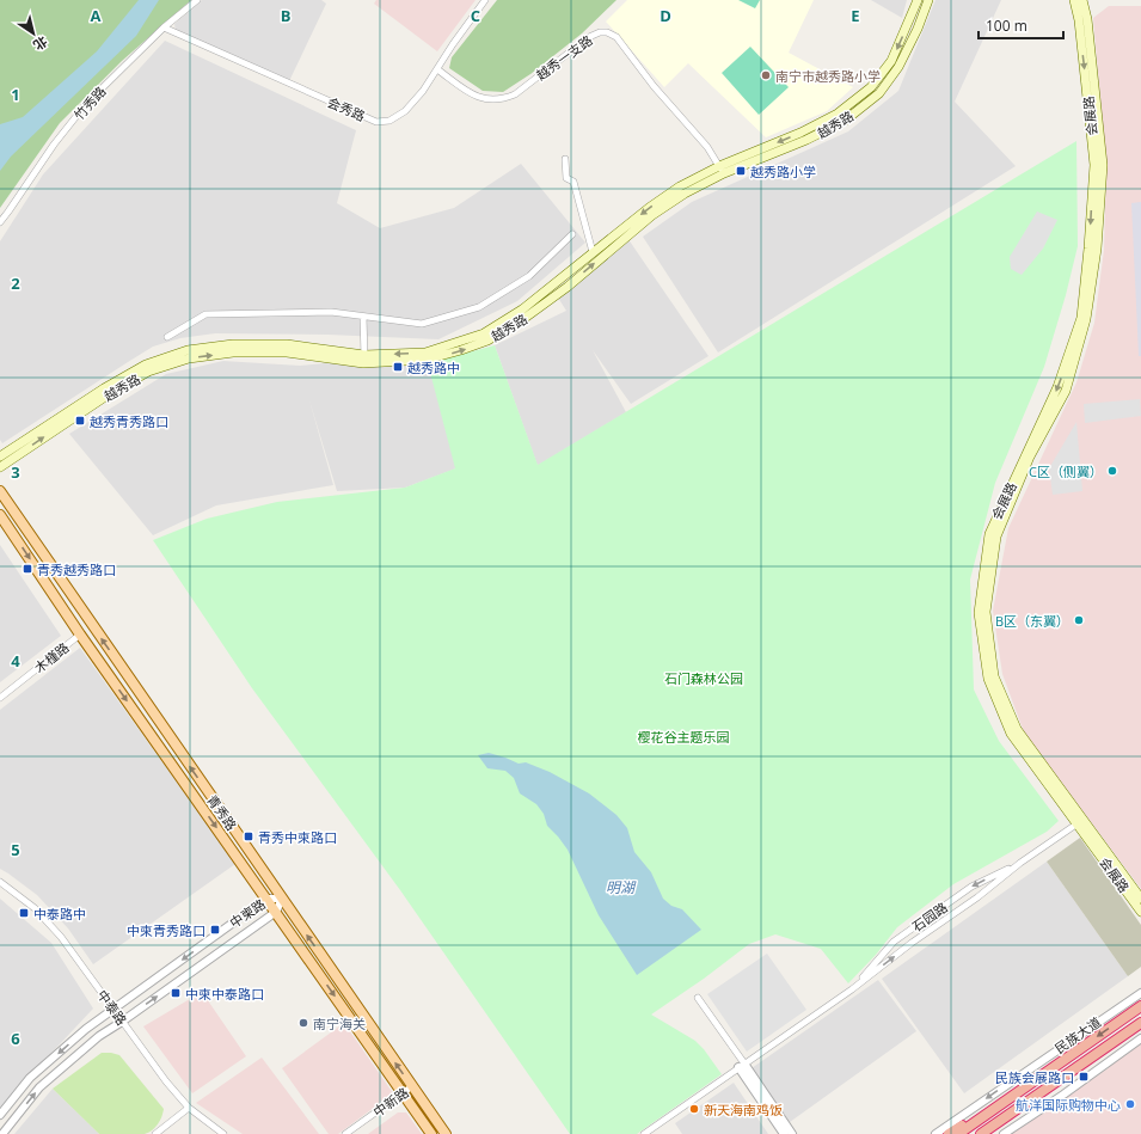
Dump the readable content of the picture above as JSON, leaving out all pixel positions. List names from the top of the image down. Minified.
{"streets":{"highway":["民族大道"],"main road":["会展路","越秀路","青秀路"],"street":["越秀一支路","竹秀路","会秀路","木槿路","中柬路","石园路","中泰路","中新路"]},"crossings":[["越秀一支路","会秀路"],["越秀一支路","越秀路"],["竹秀路","会秀路"],["会展路","石园路"],["木槿路","青秀路"],["青秀路","中柬路"],["青秀路","中新路"],["中柬路","中泰路"]],"water":["明湖"],"parks":["石门森林公园","樱花谷主题乐园"],"places":{"other":["南宁市越秀路小学","C区（侧翼）","B区（东翼）","南宁海关","航洋国际购物中心","新天海南鸡饭"],"transit":["越秀路小学","越秀路中","越秀青秀路口","青秀越秀路口","青秀中柬路口","中泰路中","中柬青秀路口","中柬中泰路口","民族会展路口"]},"scale_bar":"100 m","north":"bottom right","grid":{"columns":["A","B","C","D","E"],"rows":["1","2","3","4","5","6"]}}
